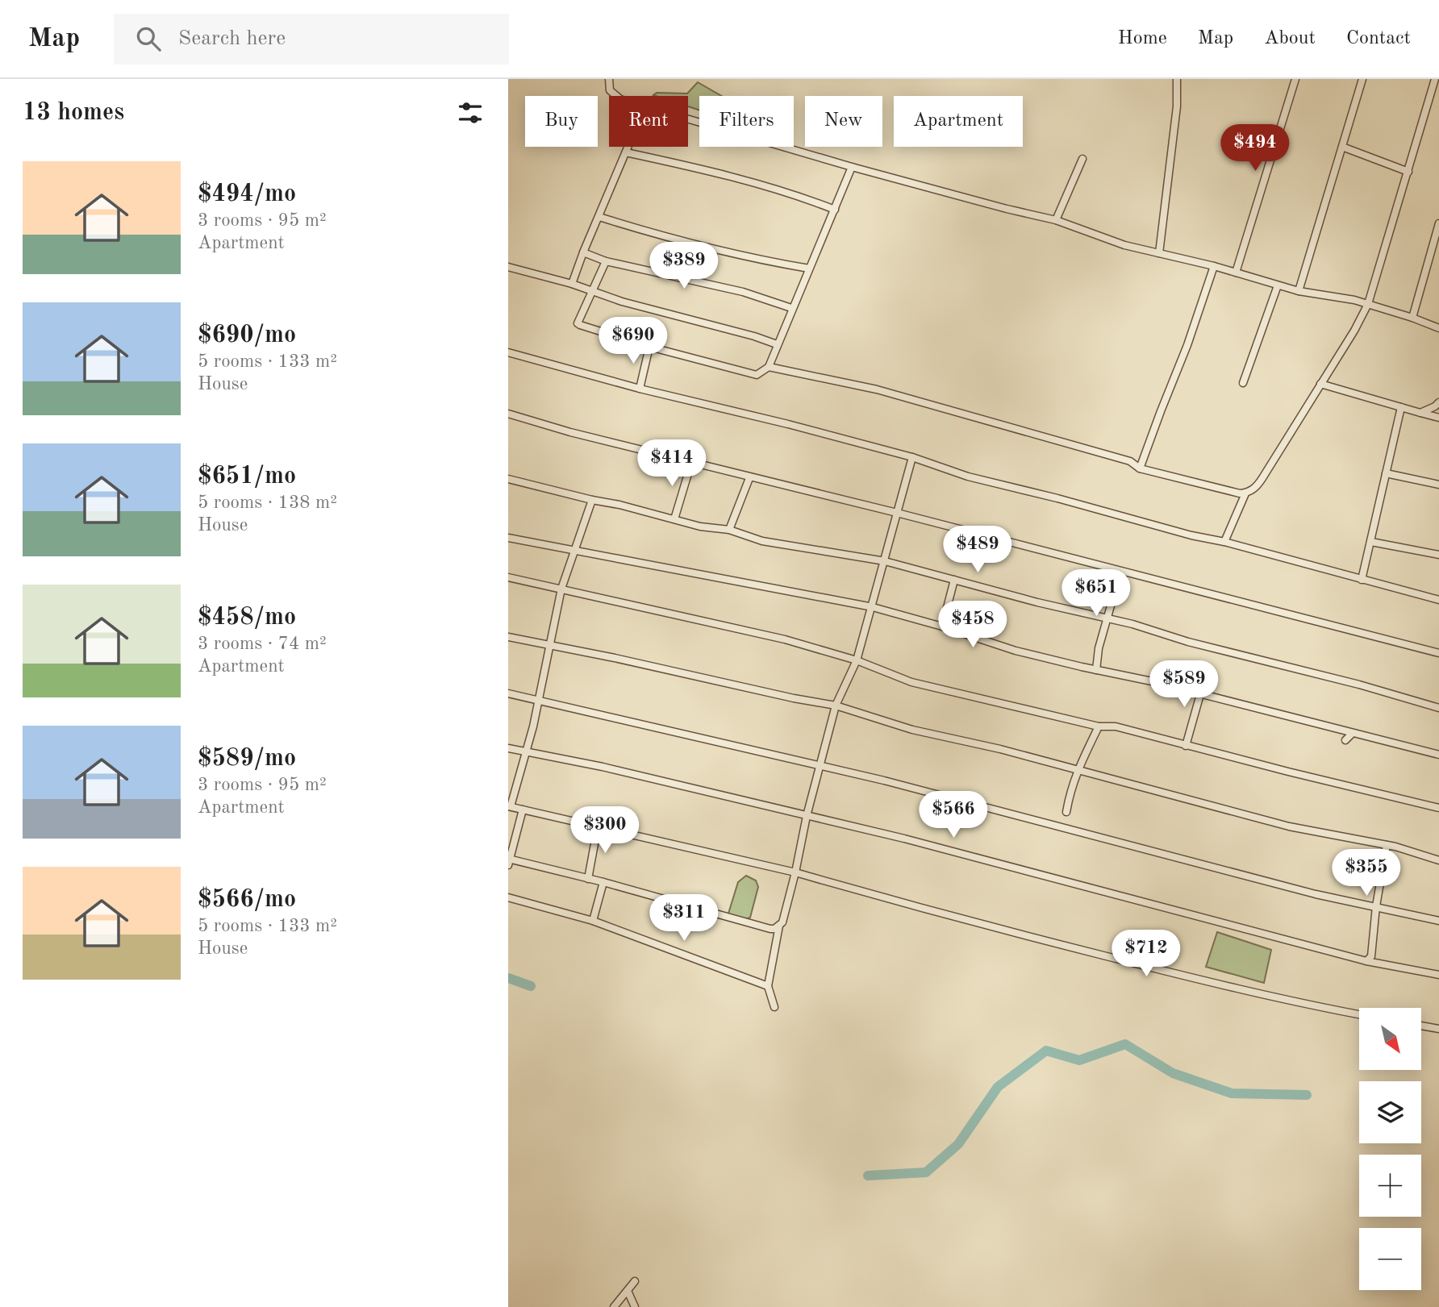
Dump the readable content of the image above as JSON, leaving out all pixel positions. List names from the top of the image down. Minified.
{"north":"bottom right","page":{"header":"Map","search":"Search here","nav":["Home","Map","About","Contact"],"heading":"13 homes","chip":["Buy","Rent","Filters","New","Apartment"],"price":["$494","$389","$690","$414","$489","$651","$458","$589","$566","$300","$355","$311","$712"],"list":[{"name":"$494/mo","note":"3 rooms · 95 m² · Apartment"},{"name":"$690/mo","note":"5 rooms · 133 m² · House"},{"name":"$651/mo","note":"5 rooms · 138 m² · House"},{"name":"$458/mo","note":"3 rooms · 74 m² · Apartment"},{"name":"$589/mo","note":"3 rooms · 95 m² · Apartment"},{"name":"$566/mo","note":"5 rooms · 133 m² · House"}],"map_buttons":["+","−"]}}
